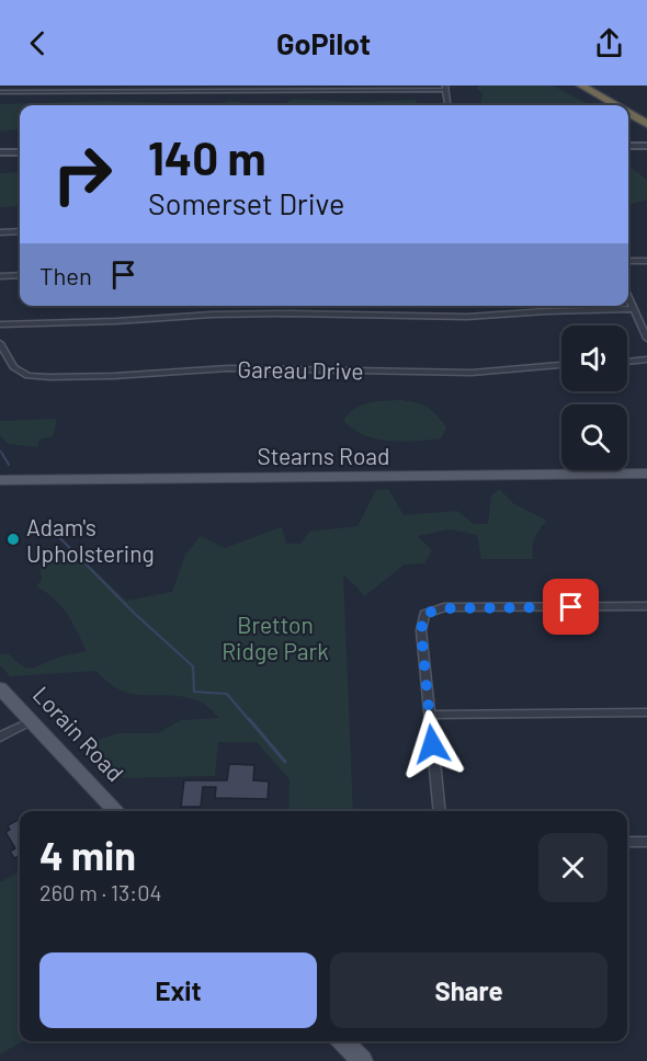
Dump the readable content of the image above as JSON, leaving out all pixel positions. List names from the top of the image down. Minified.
{"streets":{"main road":["Stearns Road","Lorain Road"],"street":["Gareau Drive"]},"parks":["Bretton Ridge Park"],"places":["Adam's Upholstering"],"page":{"header":"GoPilot","turn":["140 m","Somerset Drive"],"then":"Then","heading":["4 min","260 m · 13:04"],"buttons":["Exit","Share"]}}
